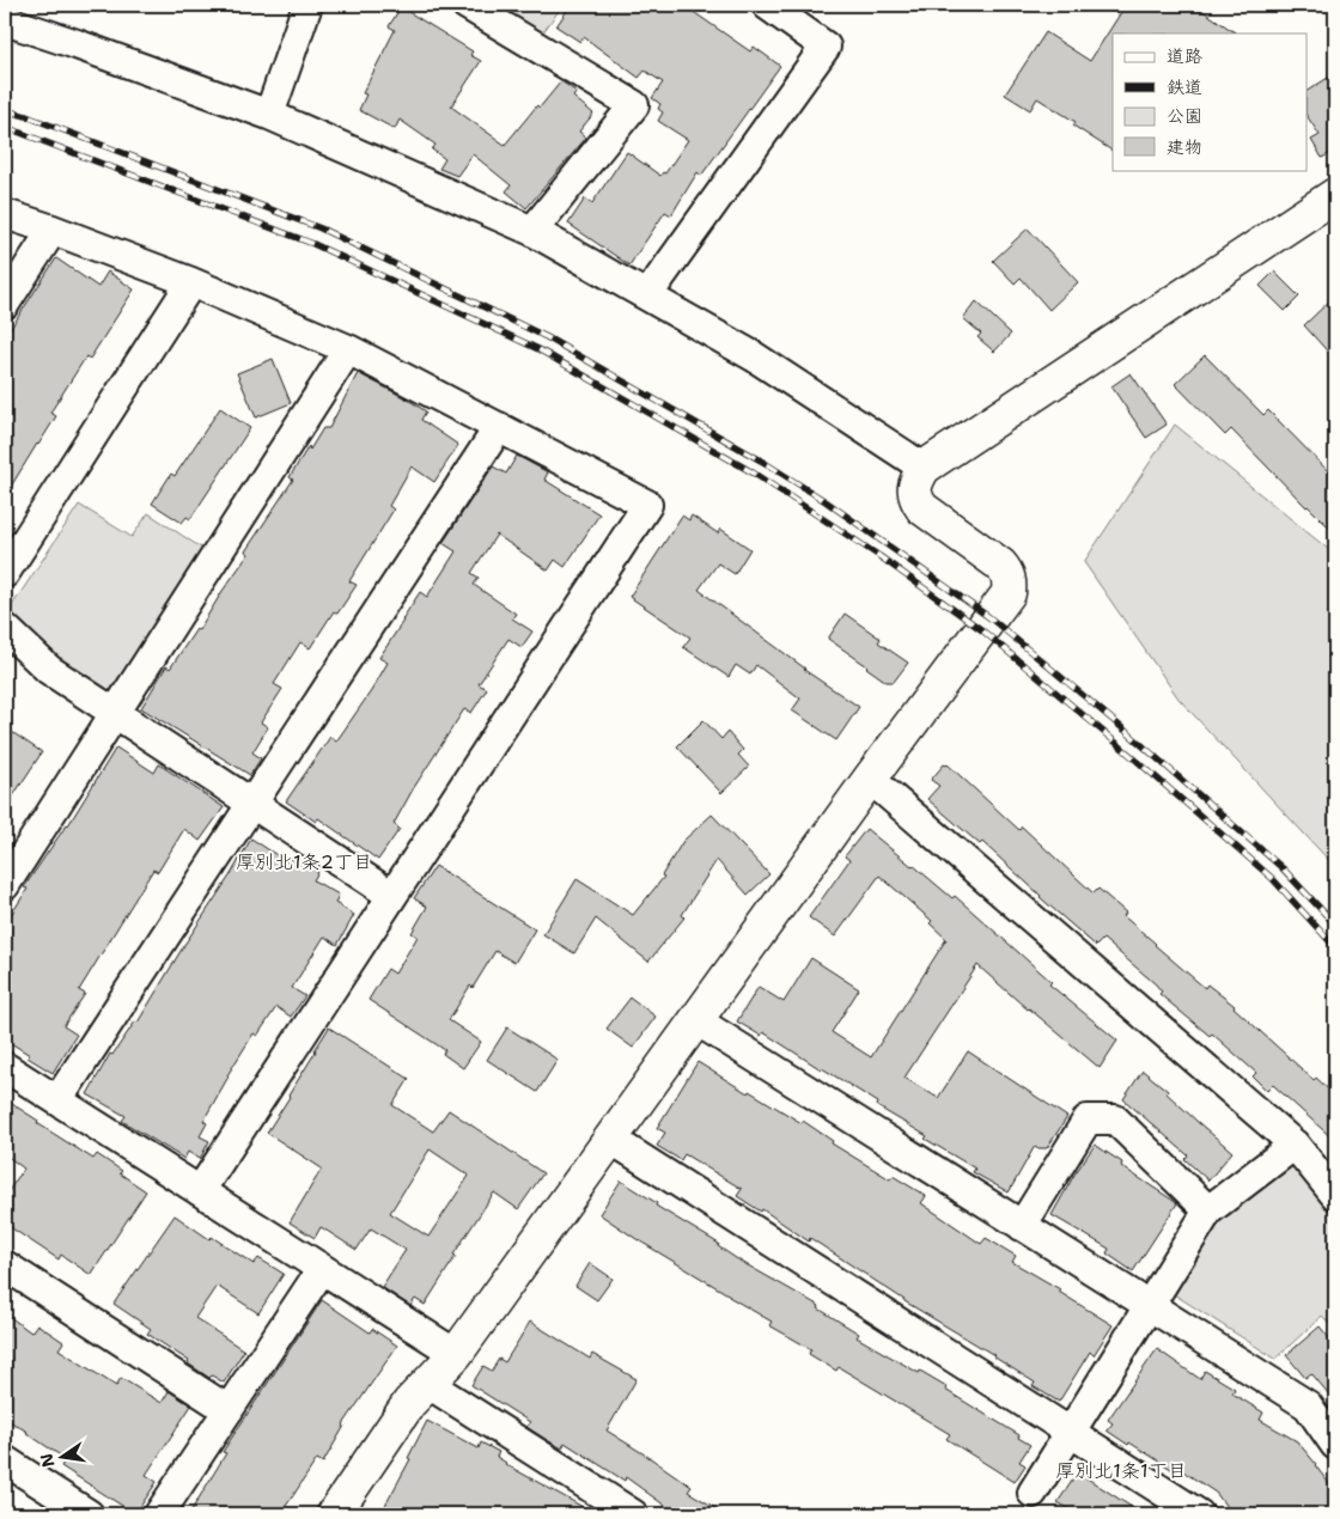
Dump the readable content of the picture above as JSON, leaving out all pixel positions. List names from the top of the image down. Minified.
{"districts":["厚別北1条2丁目","厚別北1条1丁目"],"legend":["道路","鉄道","公園","建物"],"north":"left"}
